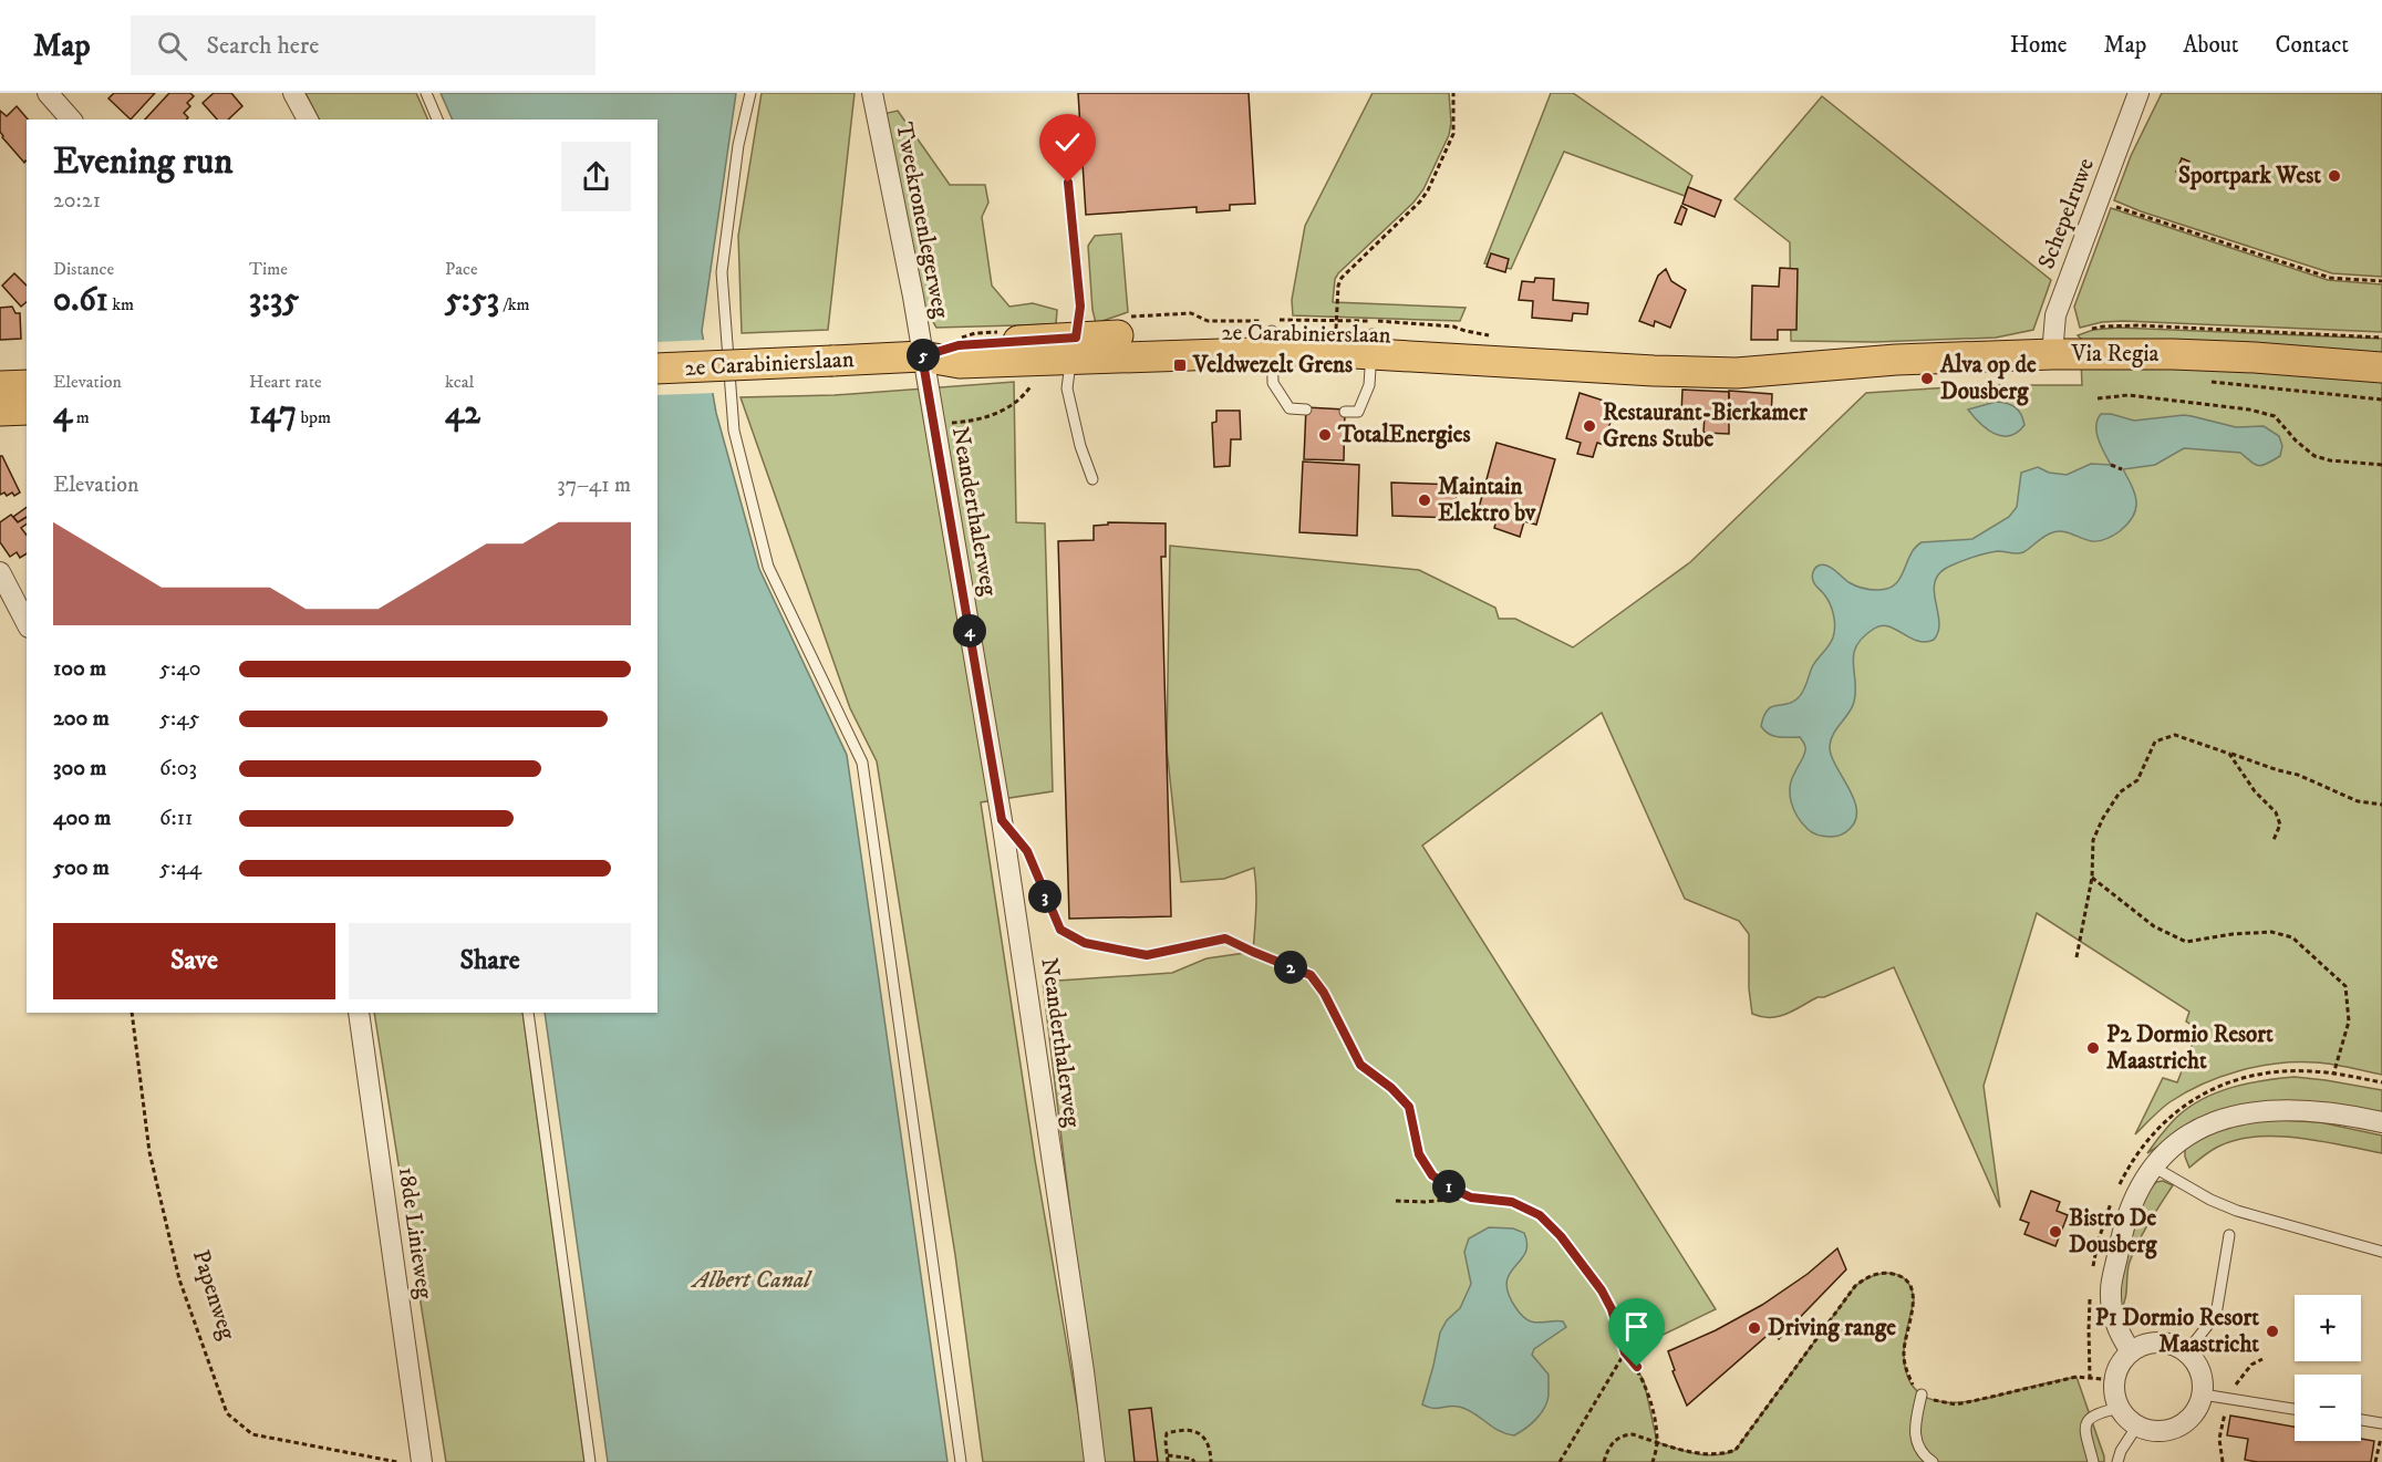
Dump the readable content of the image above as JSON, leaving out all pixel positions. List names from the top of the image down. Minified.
{"streets":{"main road":["2e Carabinierslaan","Via Regia"],"street":["Schepelruwe","Tweekronenlegerweg","Neanderthalerweg","18de Linieweg"],"path":["Papenweg"]},"crossings":[["Schepelruwe","Via Regia"],["Tweekronenlegerweg","2e Carabinierslaan"],["Tweekronenlegerweg","Neanderthalerweg"],["2e Carabinierslaan","Via Regia"],["2e Carabinierslaan","Neanderthalerweg"]],"water":["Albert Canal"],"places":{"other":["Sportpark West","Alva op de Dousberg","Restaurant-Bierkamer Grens Stube","TotalEnergies","Maintain Elektro bv","P2 Dormio Resort Maastricht","Bistro De Dousberg","Driving range","P1 Dormio Resort Maastricht"],"transit":["Veldwezelt Grens"]},"page":{"header":"Map","search":"Search here","nav":["Home","Map","About","Contact"],"heading":["Evening run","20:21"],"stats":[["Distance","0.61 km"],["Time","3:35"],["Pace","5:53 /km"],["Elevation","4 m"],["Heart rate","147 bpm"],["kcal","42"]],"pins":["5","4","3","2","1"],"chart":["Elevation","37–41 m"],"list":[{"name":"100 m","note":"5:40"},{"name":"200 m","note":"5:45"},{"name":"300 m","note":"6:03"},{"name":"400 m","note":"6:11"},{"name":"500 m","note":"5:44"}],"buttons":["Save","Share"],"map_buttons":["+","−"]}}
